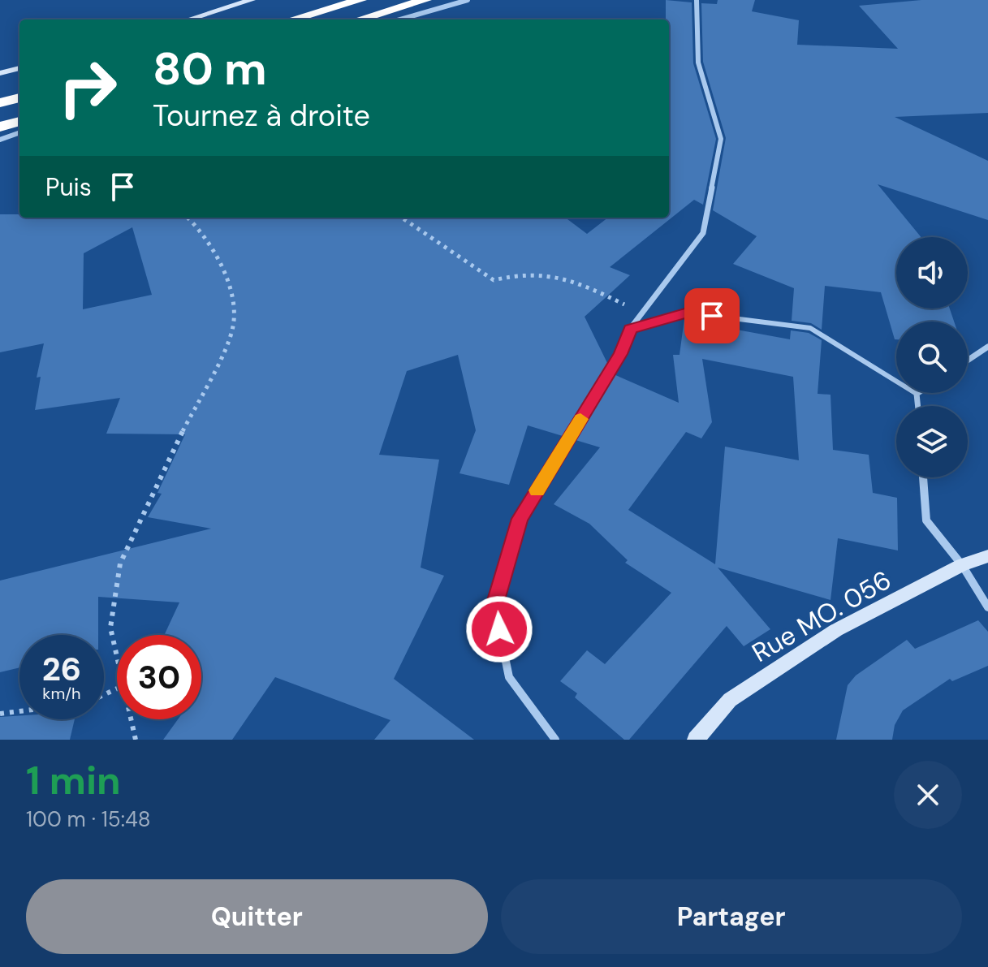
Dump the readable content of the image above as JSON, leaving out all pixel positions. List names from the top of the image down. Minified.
{"streets":{"street":["Rue MO. 056"]},"page":{"turn":["80 m","Tournez à droite"],"then":"Puis","speed":"26 km/h","limit":"30","heading":["1 min","100 m · 15:48"],"buttons":["Quitter","Partager"]}}
